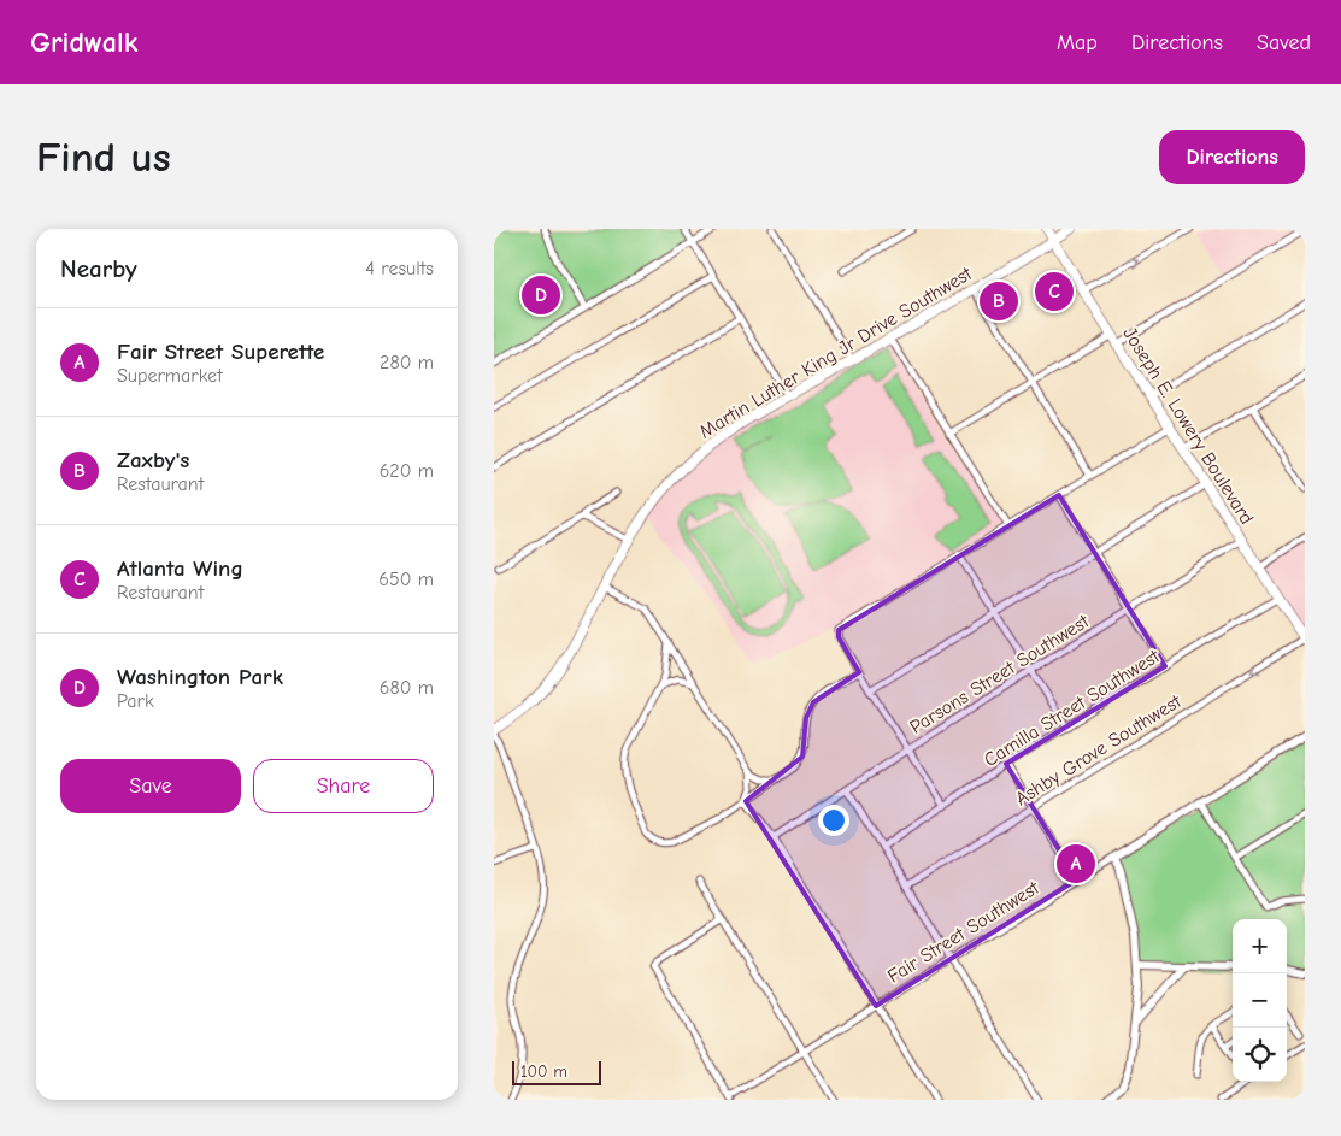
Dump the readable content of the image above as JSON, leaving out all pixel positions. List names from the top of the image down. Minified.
{"streets":{"main road":["Martin Luther King Jr Drive Southwest","Joseph E. Lowery Boulevard"],"street":["Parsons Street Southwest","Camilla Street Southwest","Ashby Grove Southwest","Fair Street Southwest"]},"crossings":[["Martin Luther King Jr Drive Southwest","Joseph E. Lowery Boulevard"],["Joseph E. Lowery Boulevard","Parsons Street Southwest"],["Joseph E. Lowery Boulevard","Camilla Street Southwest"],["Joseph E. Lowery Boulevard","Ashby Grove Southwest"]],"one_way":["Ashby Grove Southwest"],"scale_bar":"100 m","page":{"header":"Gridwalk","nav":["Map","Directions","Saved"],"buttons":["Directions",["Save","Share"]],"title":"Find us","heading":["Nearby","4 results"],"pins":["C","D","B","A"],"list":[{"mark":"A","name":"Fair Street Superette","note":"Supermarket","value":"280 m"},{"mark":"B","name":"Zaxby's","note":"Restaurant","value":"620 m"},{"mark":"C","name":"Atlanta Wing","note":"Restaurant","value":"650 m"},{"mark":"D","name":"Washington Park","note":"Park","value":"680 m"}],"map_buttons":["+","−"],"scale":"100 m"}}
